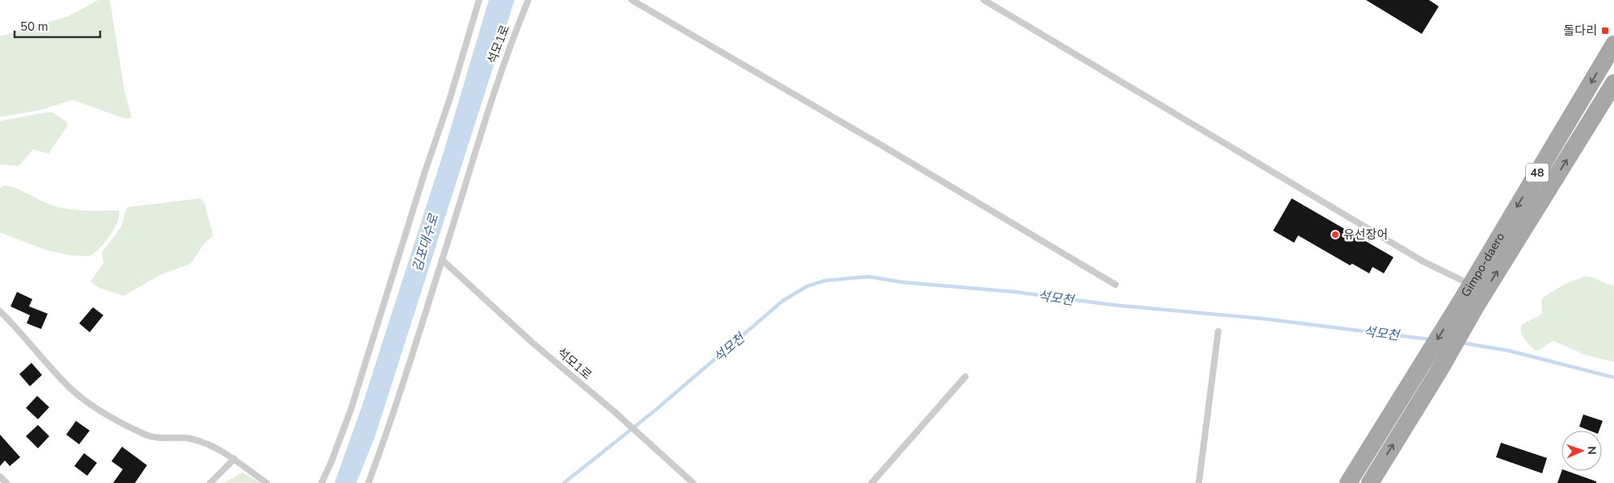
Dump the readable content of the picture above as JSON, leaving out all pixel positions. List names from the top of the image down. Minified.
{"streets":{"main road":["48","Gimpo-daero"],"lane":["석모1로"]},"water":["김포대수로","석모천"],"places":{"transit":["돌다리"],"other":["유선장어"]},"scale_bar":"50 m","north":"right"}
